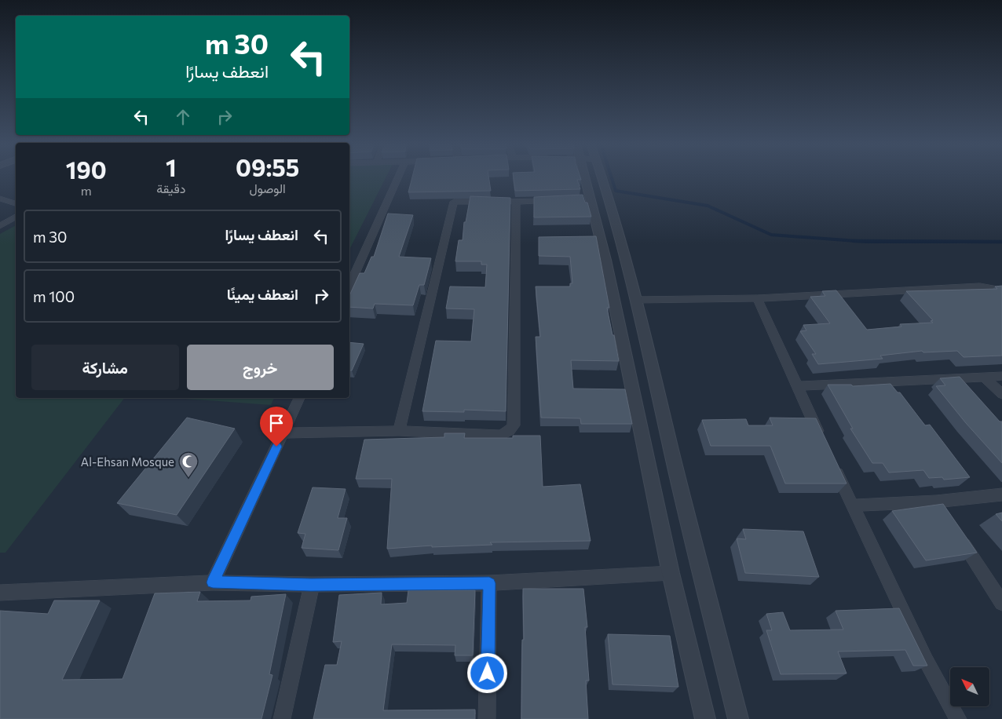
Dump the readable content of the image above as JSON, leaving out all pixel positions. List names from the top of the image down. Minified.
{"places":{"mosque":["Al-Ehsan Mosque"]},"north":"top left","page":{"turn":["30 m","انعطف يسارًا"],"eta":["09:55","الوصول","1","دقيقة","190","m"],"list":[{"name":"انعطف يسارًا","value":"30 m"},{"name":"انعطف يمينًا","value":"100 m"}],"buttons":["خروج","مشاركة"]}}
